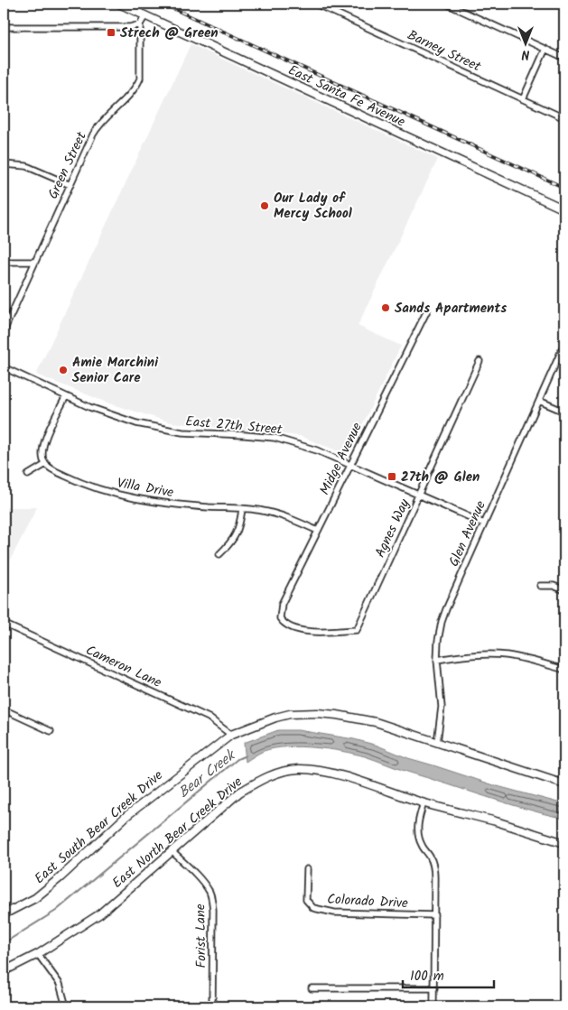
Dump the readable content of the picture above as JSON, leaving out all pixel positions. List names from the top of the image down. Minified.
{"streets":{"street":["Barney Street","East Santa Fe Avenue","Green Street","East 27th Street","Midge Avenue","Villa Drive","Agnes Way","Glen Avenue","Cameron Lane","East South Bear Creek Drive","East North Bear Creek Drive","Colorado Drive","Forist Lane"]},"crossings":[["East 27th Street","Midge Avenue"],["East 27th Street","Agnes Way"],["East 27th Street","Glen Avenue"],["Midge Avenue","Villa Drive"],["Midge Avenue","Agnes Way"],["Glen Avenue","East South Bear Creek Drive"],["Cameron Lane","East South Bear Creek Drive"],["East North Bear Creek Drive","Forist Lane"]],"water":["Bear Creek"],"places":{"transit":["Strech @ Green","27th @ Glen"],"other":["Our Lady of Mercy School","Sands Apartments","Amie Marchini Senior Care"]},"scale_bar":"100 m","north":"bottom"}
